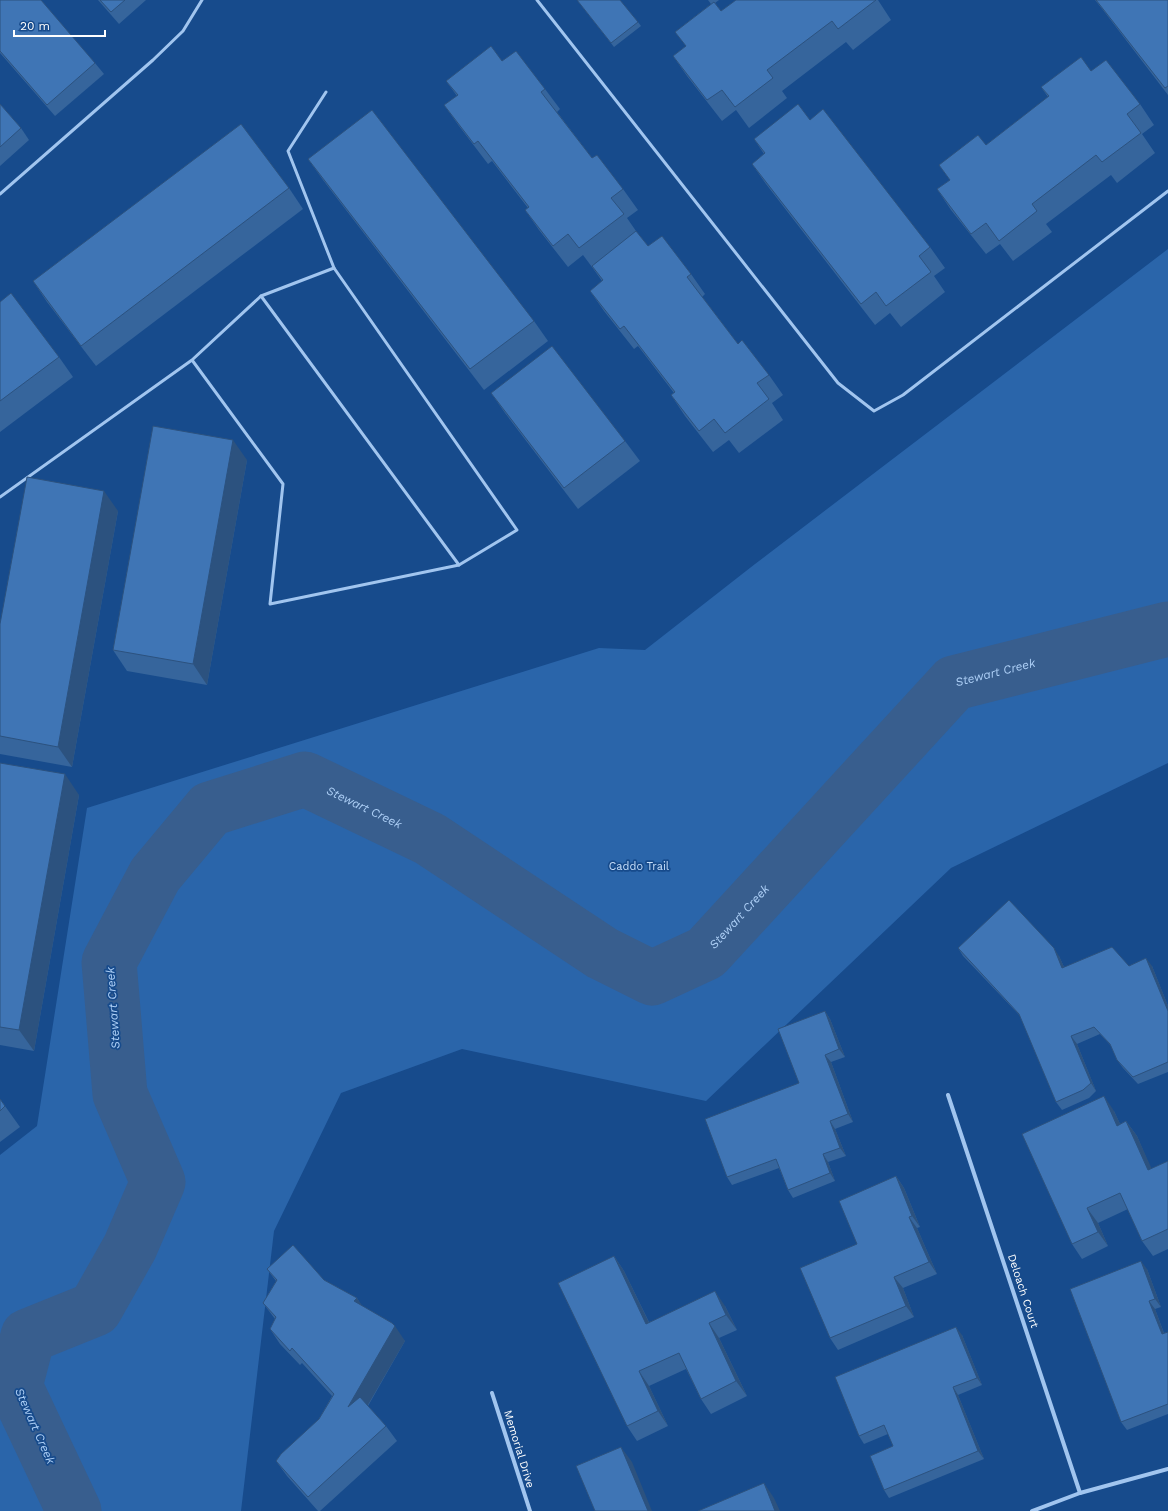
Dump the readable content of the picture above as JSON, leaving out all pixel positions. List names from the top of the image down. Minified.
{"streets":{"street":["Deloach Court","Memorial Drive"]},"water":["Stewart Creek"],"parks":["Caddo Trail"],"scale_bar":"20 m"}
